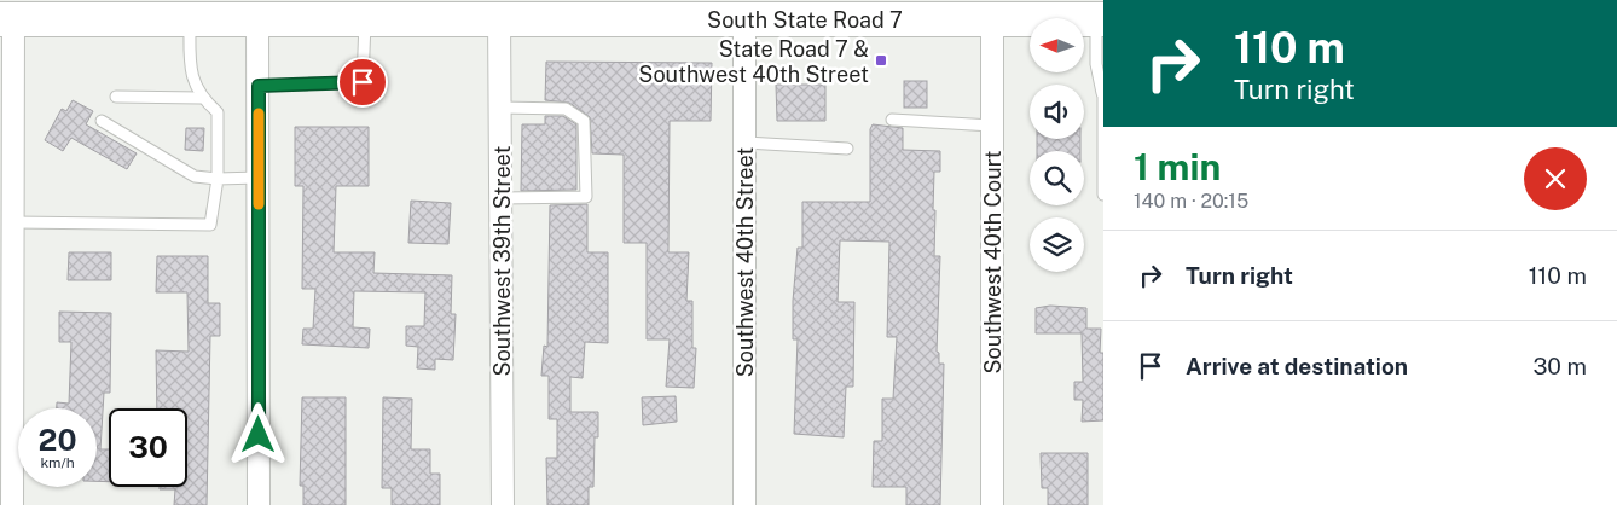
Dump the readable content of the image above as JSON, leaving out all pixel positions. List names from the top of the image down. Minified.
{"streets":{"main road":["South State Road 7"],"street":["Southwest 39th Street","Southwest 40th Street","Southwest 40th Court"]},"crossings":[["South State Road 7","Southwest 39th Street"],["South State Road 7","Southwest 40th Street"],["South State Road 7","Southwest 40th Court"]],"places":{"transit":["State Road 7 & Southwest 40th Street"]},"north":"left","page":{"turn":["110 m","Turn right"],"heading":["1 min","140 m · 20:15"],"list":[{"name":"Turn right","value":"110 m"},{"name":"Arrive at destination","value":"30 m"}],"speed":"20 km/h","limit":"30"}}
